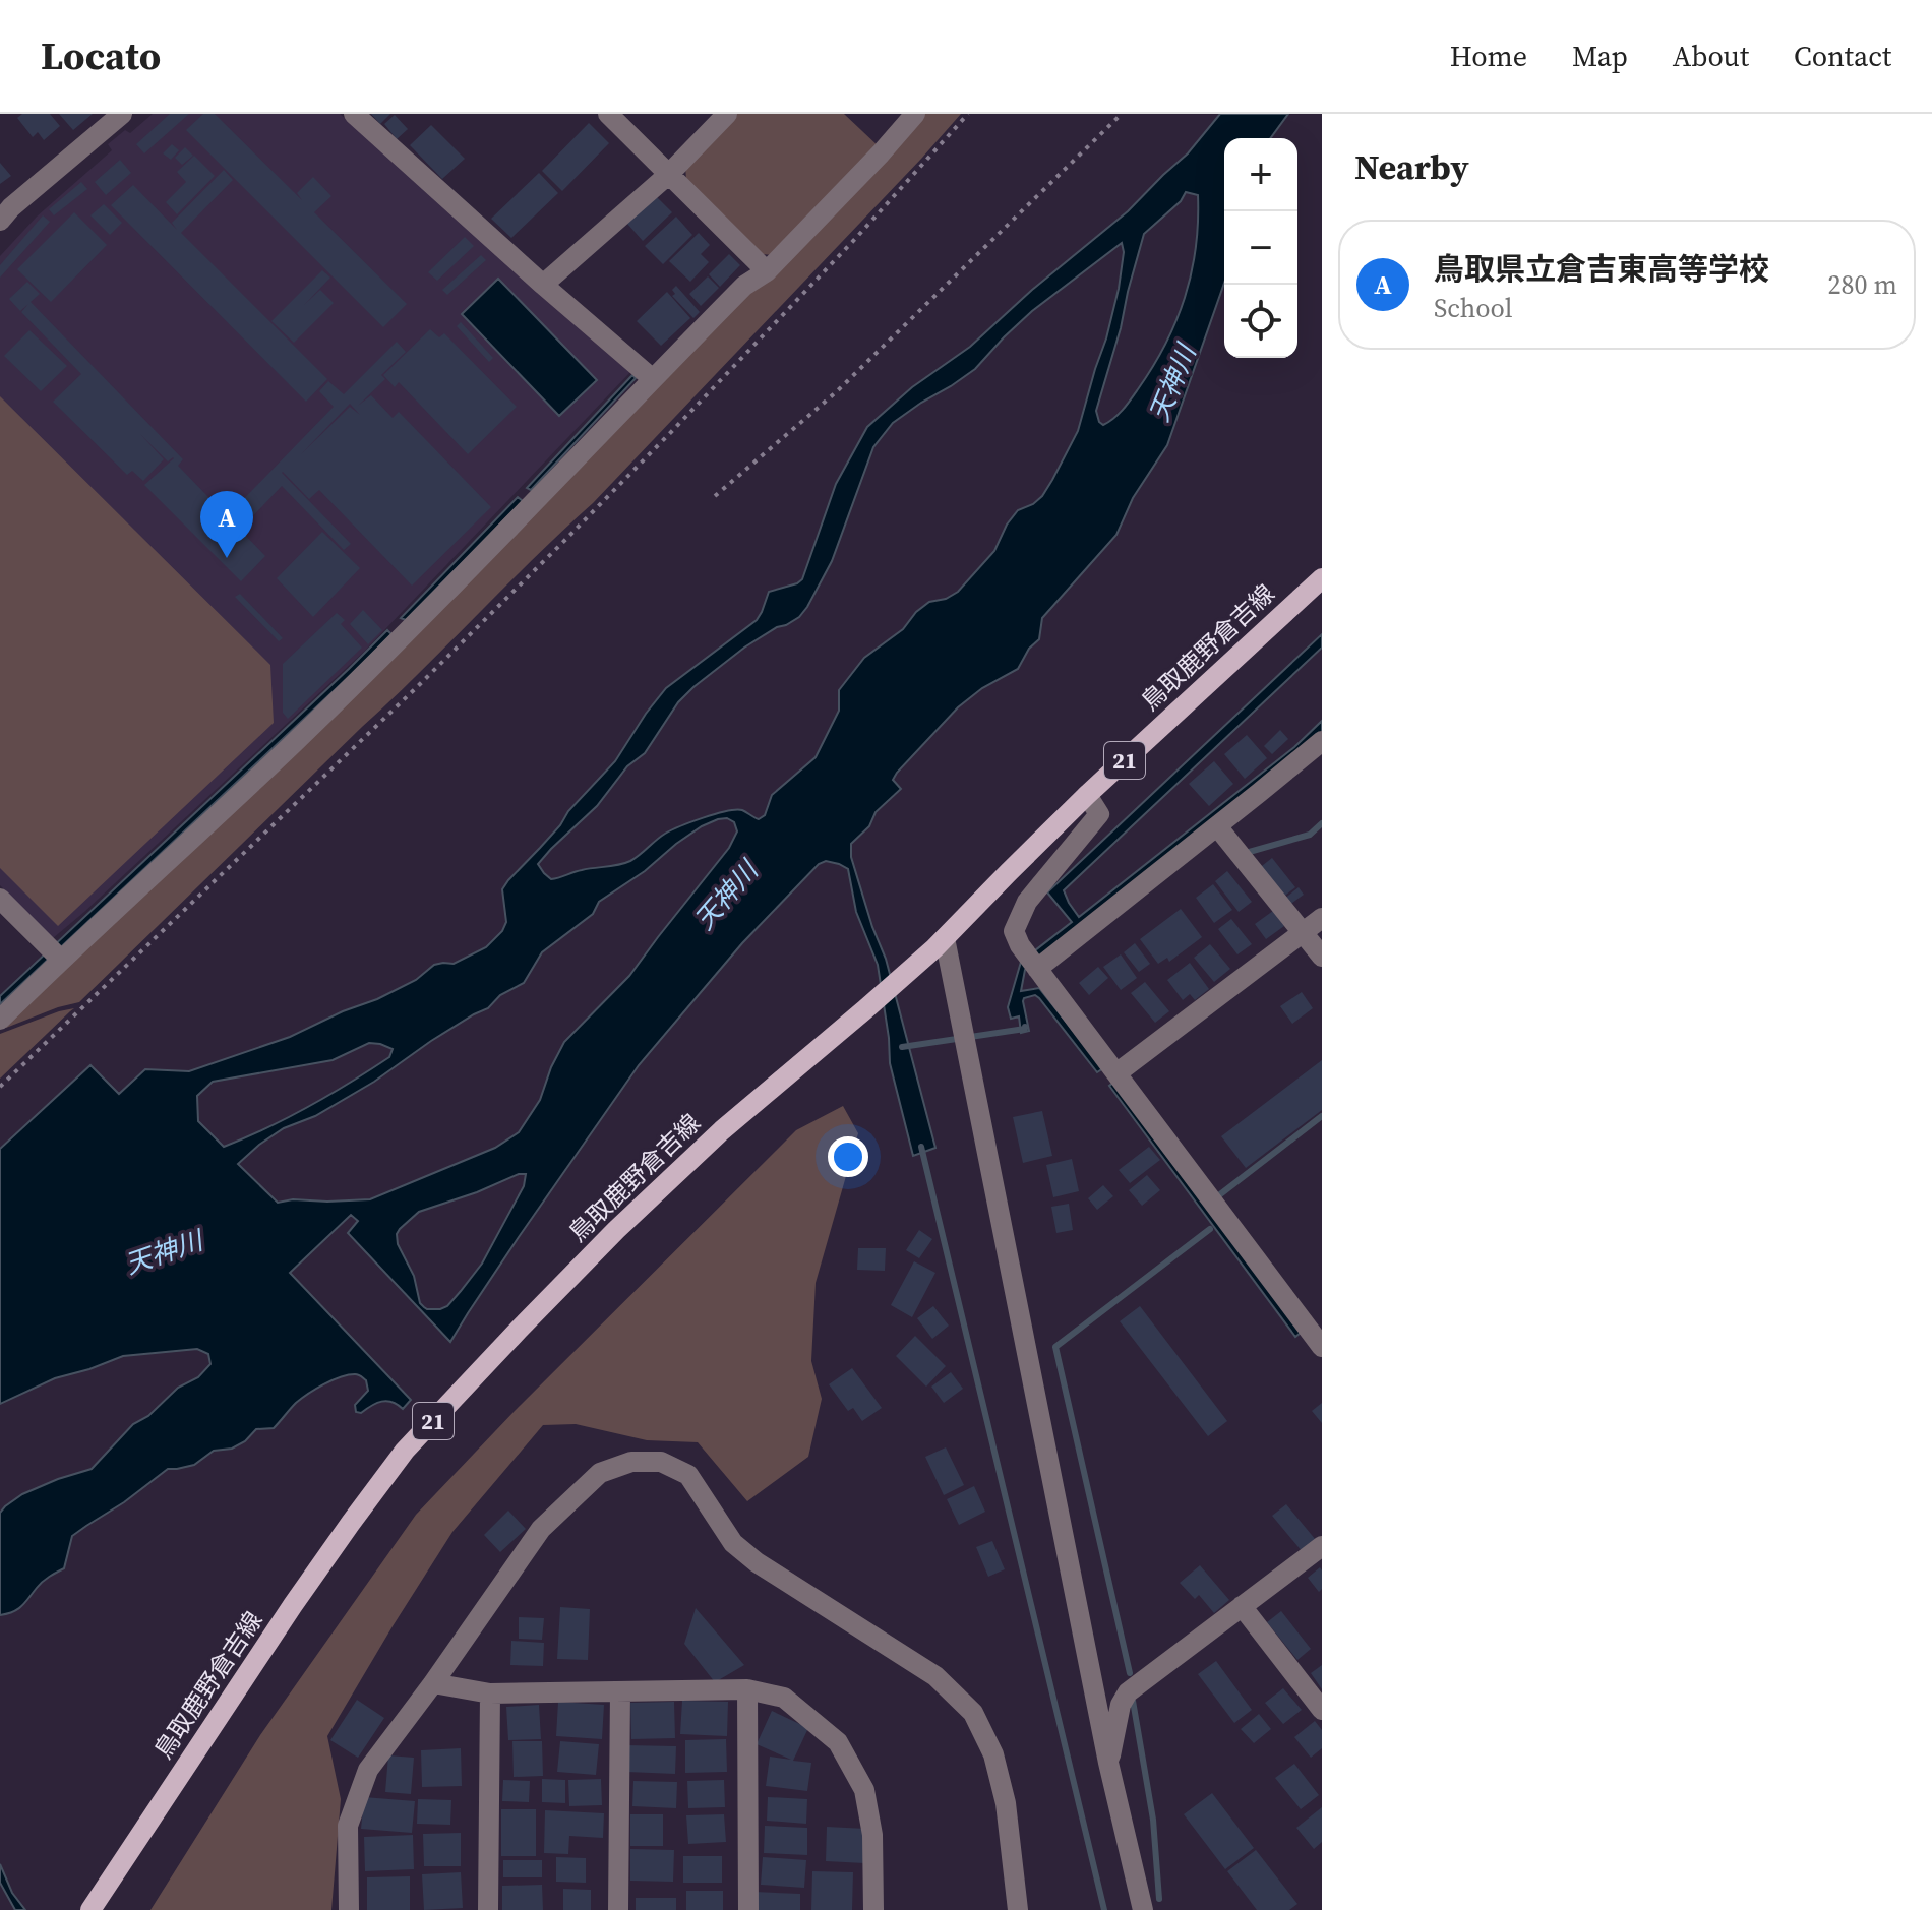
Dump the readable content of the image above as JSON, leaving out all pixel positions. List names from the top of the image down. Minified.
{"streets":{"main road":["鳥取鹿野倉吉線","21"]},"water":["天神川"],"page":{"header":"Locato","nav":["Home","Map","About","Contact"],"heading":"Nearby","map_buttons":["+","−"],"list":[{"mark":"A","name":"鳥取県立倉吉東高等学校","note":"School","value":"280 m"}],"pins":"A"}}
